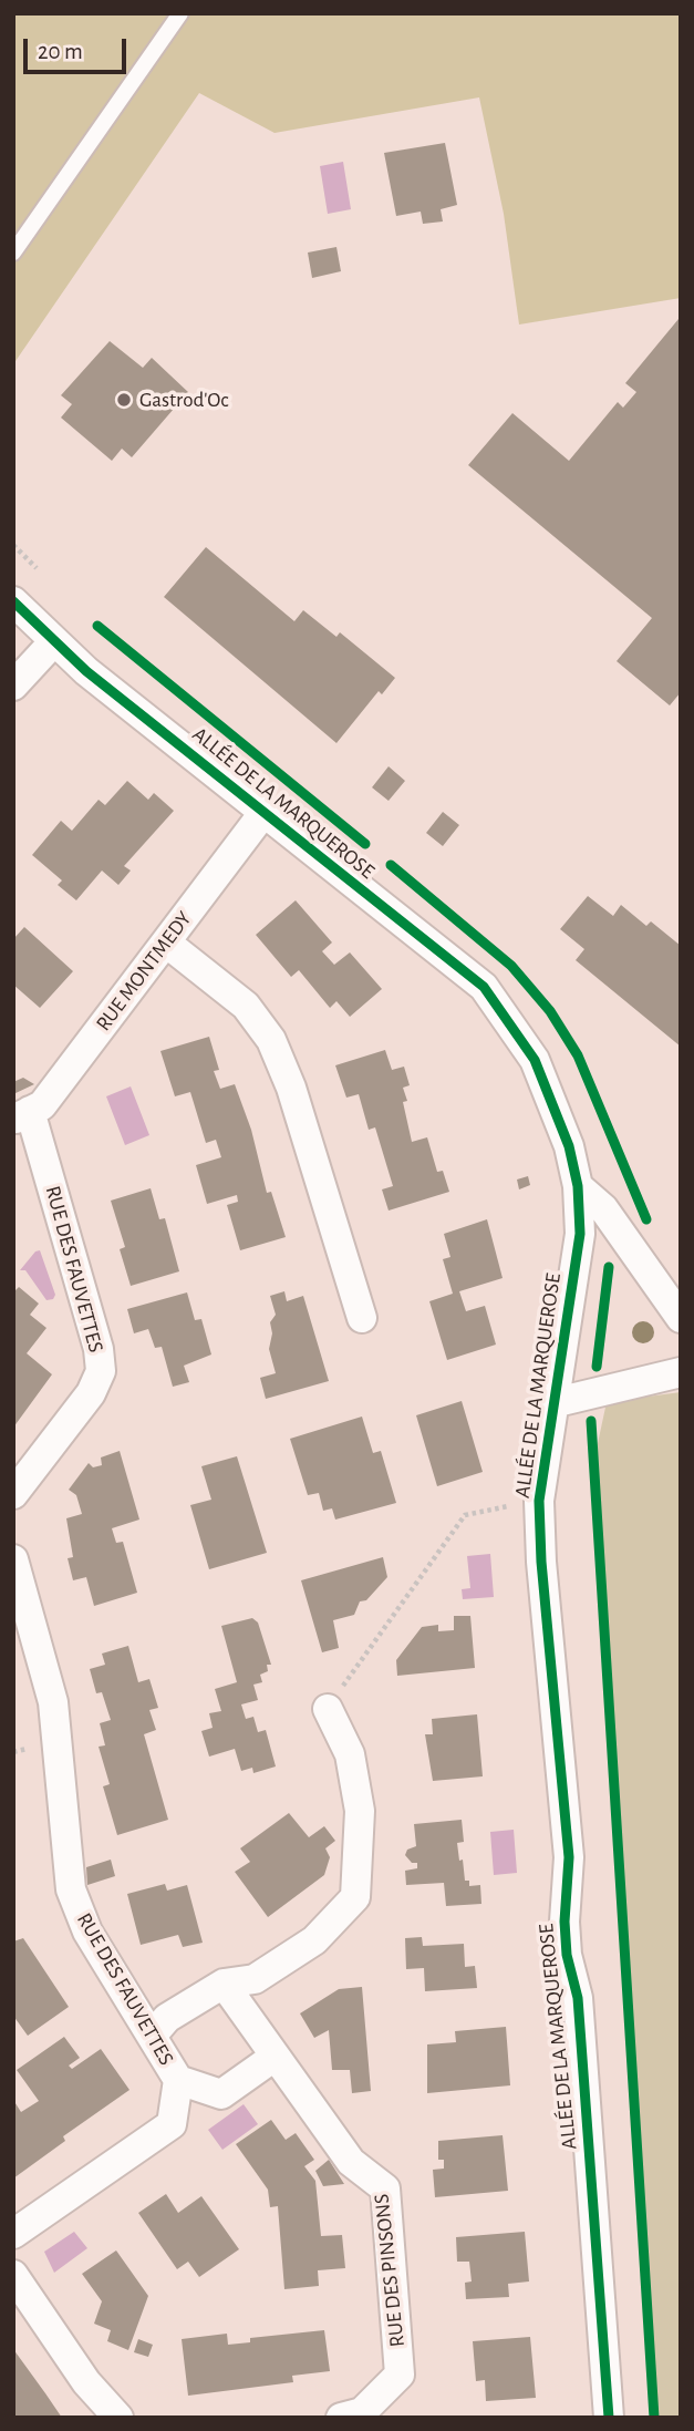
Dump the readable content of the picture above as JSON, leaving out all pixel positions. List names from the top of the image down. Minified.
{"streets":{"street":["ALLÉE DE LA MARQUEROSE","RUE MONTMEDY","RUE DES FAUVETTES","RUE DES PINSONS"]},"crossings":[["ALLÉE DE LA MARQUEROSE","RUE MONTMEDY"],["RUE MONTMEDY","RUE DES FAUVETTES"]],"places":["Gastrod'Oc"],"scale_bar":"20 m"}
